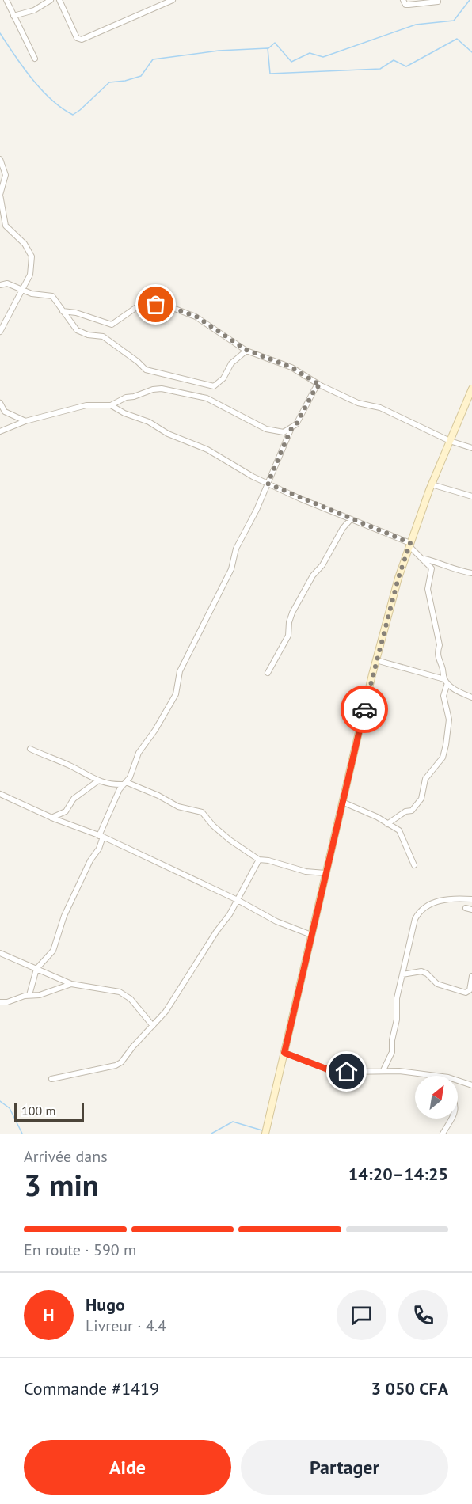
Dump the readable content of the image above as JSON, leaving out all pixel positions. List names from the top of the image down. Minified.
{"scale_bar":"100 m","north":"top right","page":{"scale":"100 m","heading":["3 min","Arrivée dans","14:20–14:25"],"panel":["Hugo","Livreur · 4.4","Commande #1419","3 050 CFA"],"bar":"En route · 590 m","round":"H","buttons":["Aide","Partager"]}}
